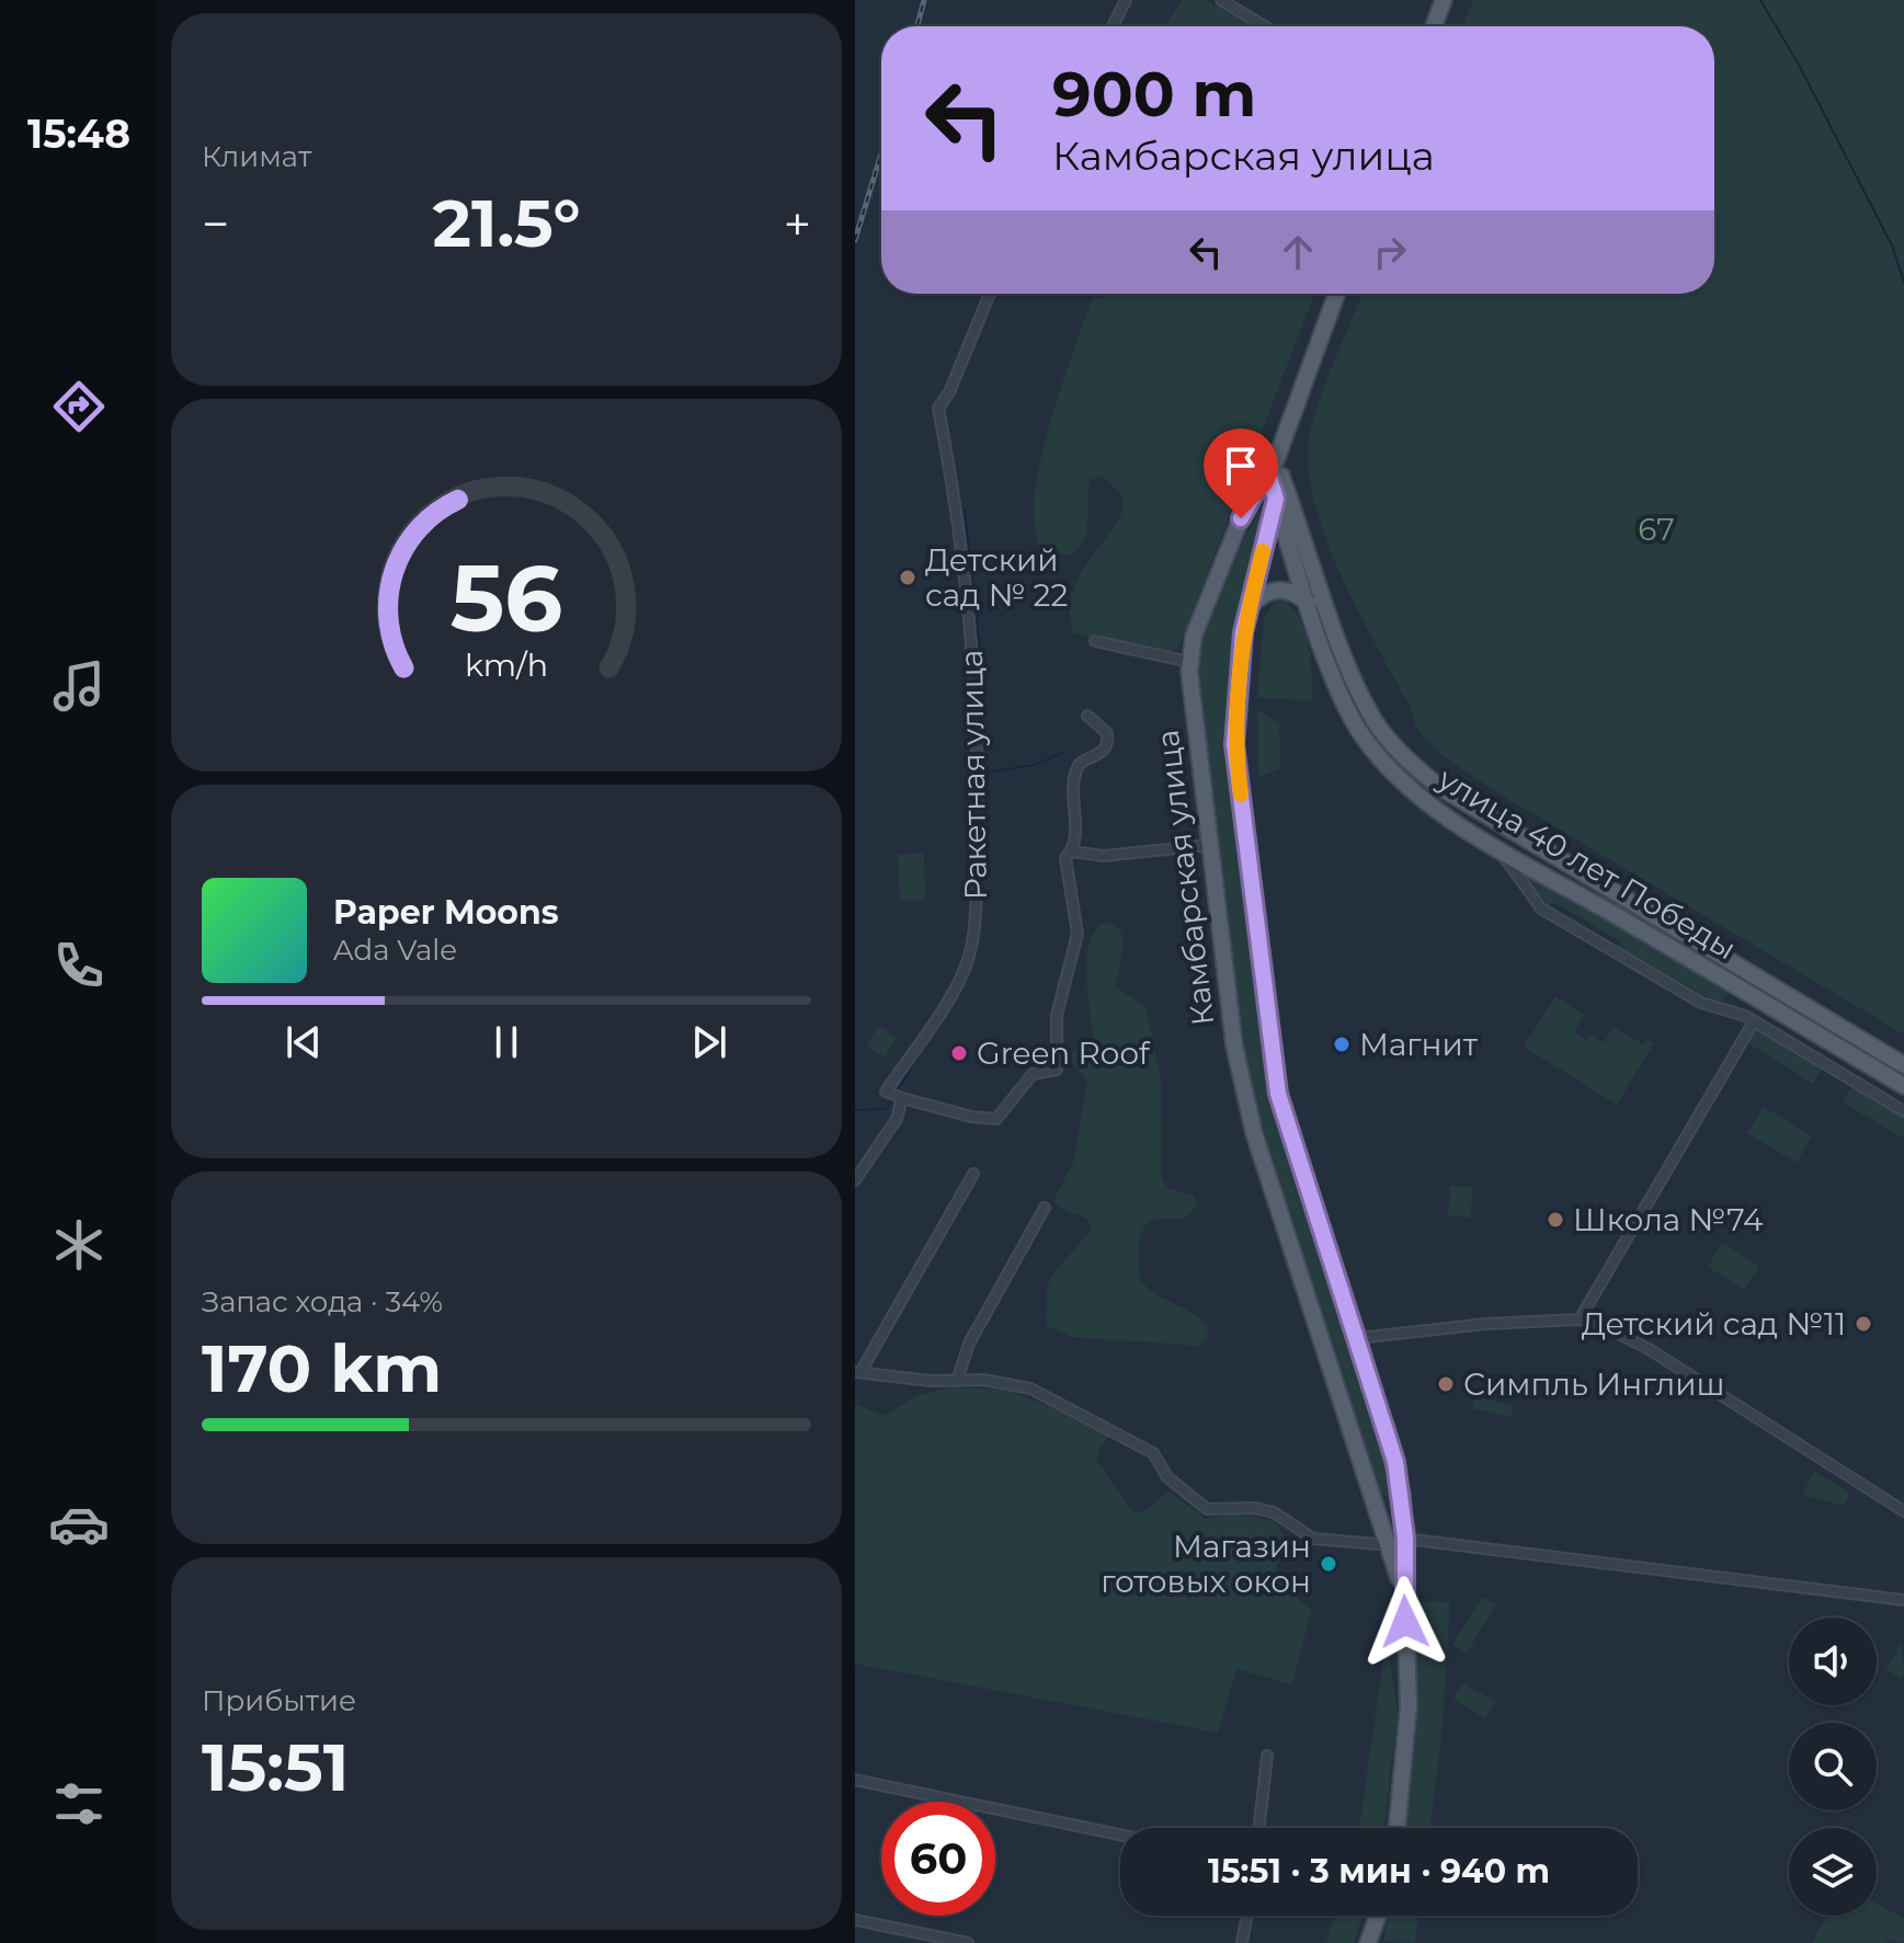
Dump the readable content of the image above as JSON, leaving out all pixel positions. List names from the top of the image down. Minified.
{"streets":{"main road":["улица 40 лет Победы","Камбарская улица"],"street":["Ракетная улица"]},"crossings":[["улица 40 лет Победы","Камбарская улица"]],"parks":["67"],"places":["Детский сад № 22","Магнит","Green Roof","Школа №74","Детский сад №11","Симпль Инглиш","Магазин готовых окон"],"page":{"tabs":"15:48","tile":["Климат",["Запас хода · 34%","170 km"],["Прибытие","15:51"]],"turn":["900 m","Камбарская улица"],"heat":["−","21.5°","+"],"song":["Paper Moons","Ada Vale"],"limit":"60","trip":"15:51 · 3 мин · 940 m","gauge":["56","km/h"]}}
